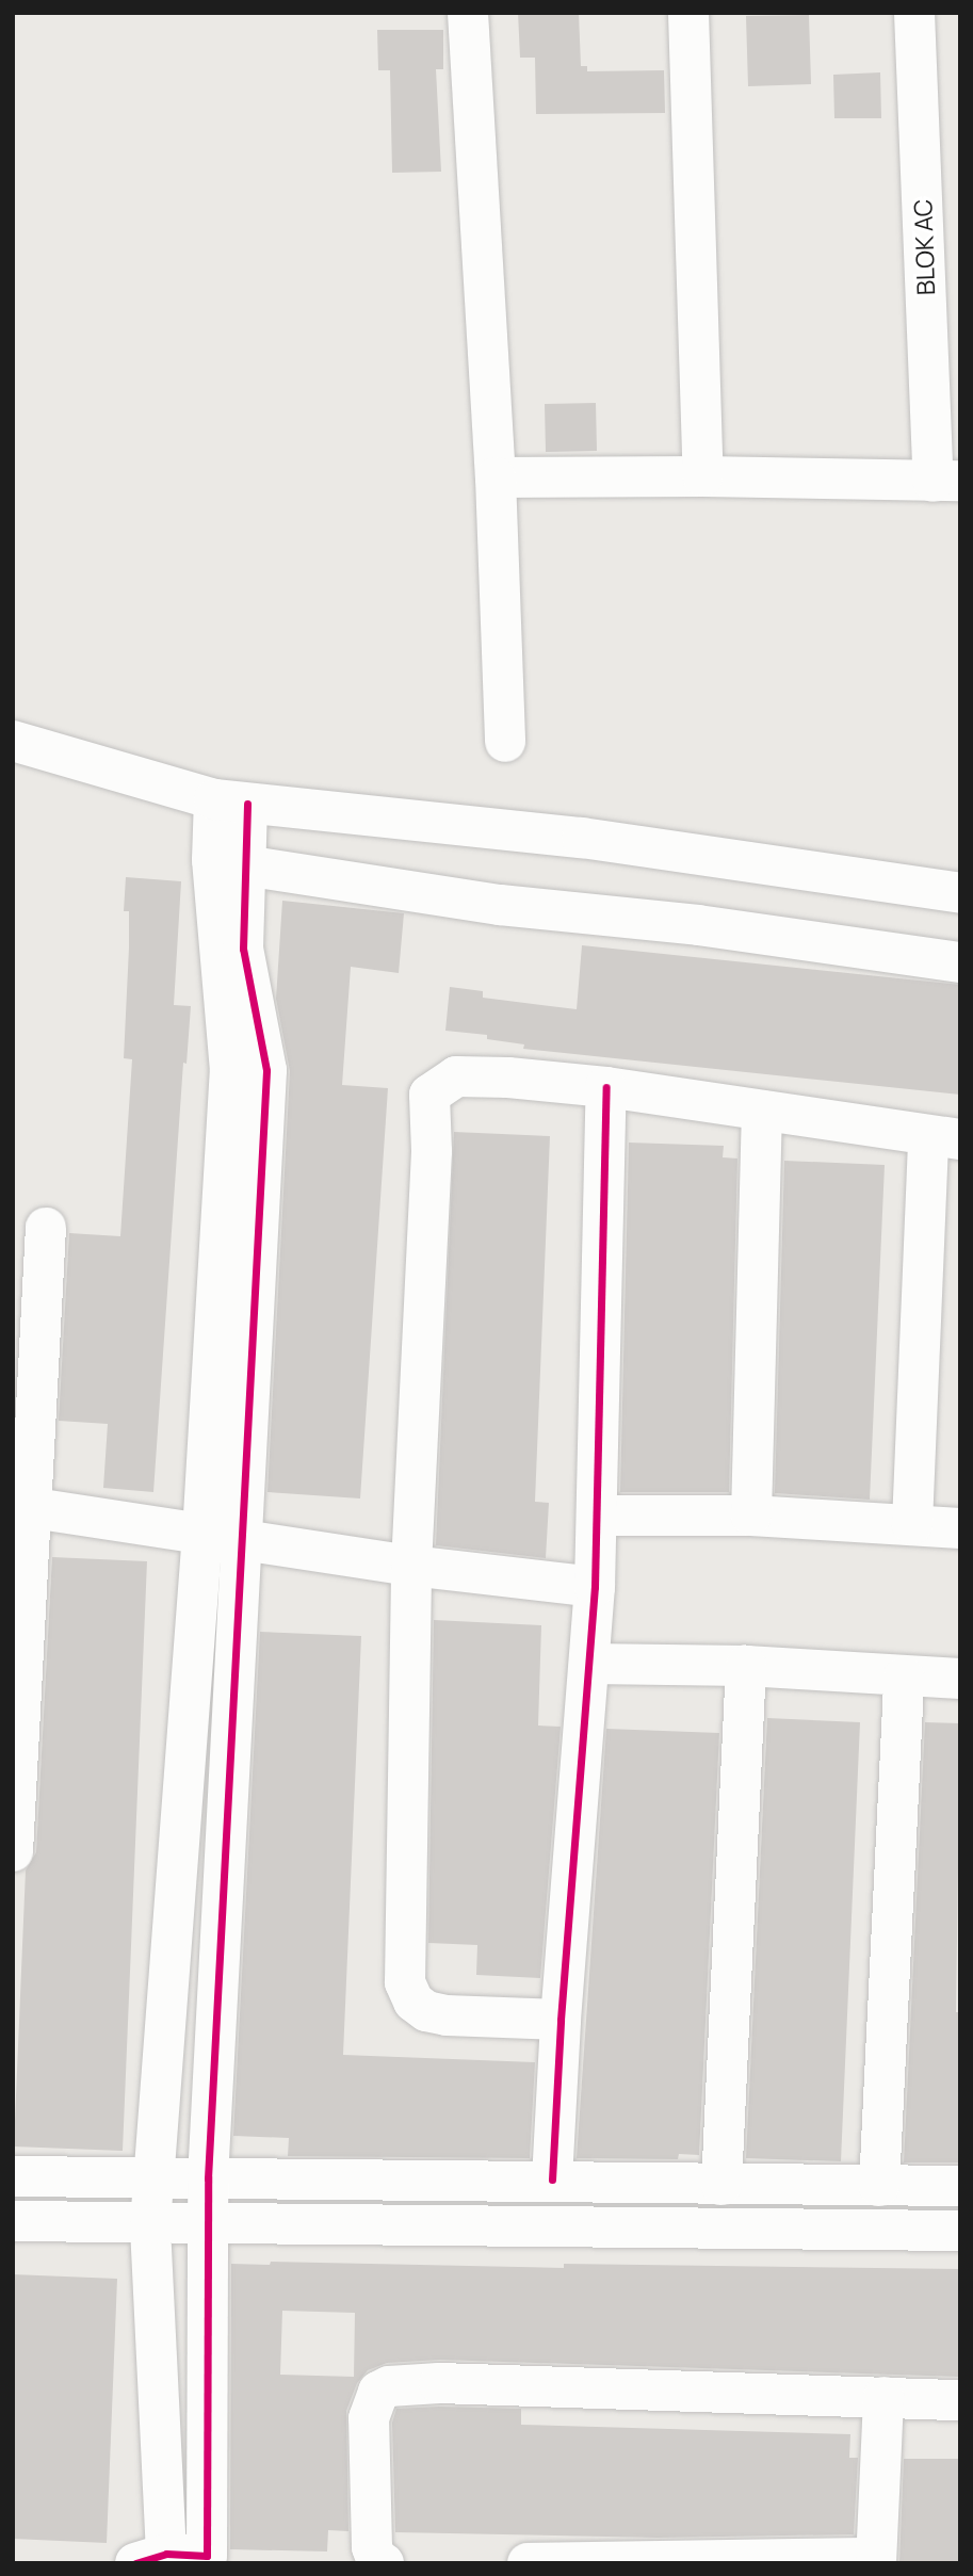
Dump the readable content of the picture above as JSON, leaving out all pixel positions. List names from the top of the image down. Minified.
{"streets":{"street":["BLOK AC"]}}
